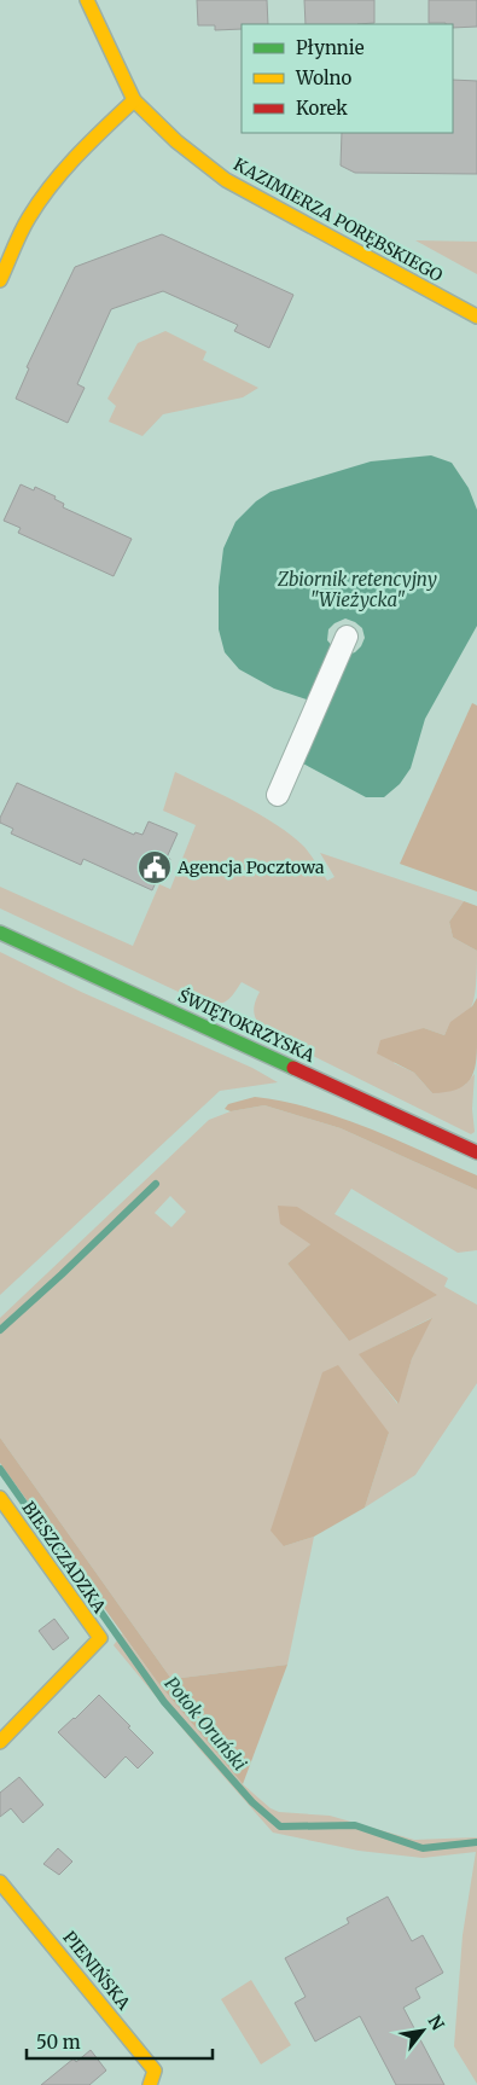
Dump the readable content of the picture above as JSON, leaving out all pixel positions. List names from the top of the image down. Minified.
{"streets":{"street":["KAZIMIERZA PORĘBSKIEGO","ŚWIĘTOKRZYSKA","BIESZCZADZKA","PIENIŃSKA"]},"water":["Zbiornik retencyjny \"Wieżycka\"","Potok Oruński"],"places":{"public building":["Agencja Pocztowa"]},"legend":["Płynnie","Wolno","Korek"],"scale_bar":"50 m","north":"top right"}
